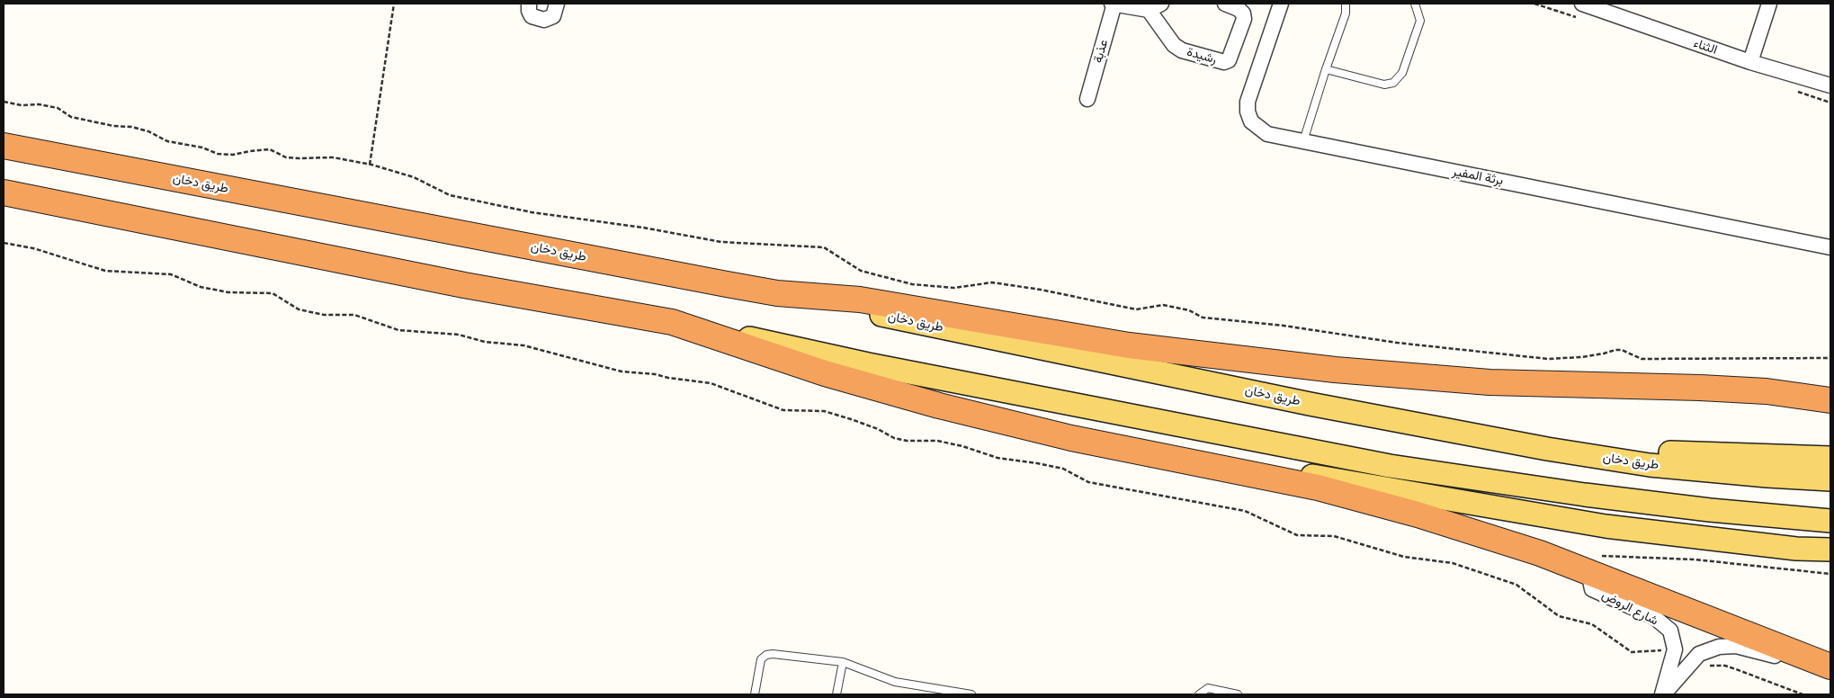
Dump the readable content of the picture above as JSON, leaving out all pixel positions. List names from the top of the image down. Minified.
{"streets":{"highway":["طريق دخان"],"street":["الثناء","عذبة","رشيدة","برثة المفير","شارع الروض"]},"crossings":[["عذبة","رشيدة"]]}
